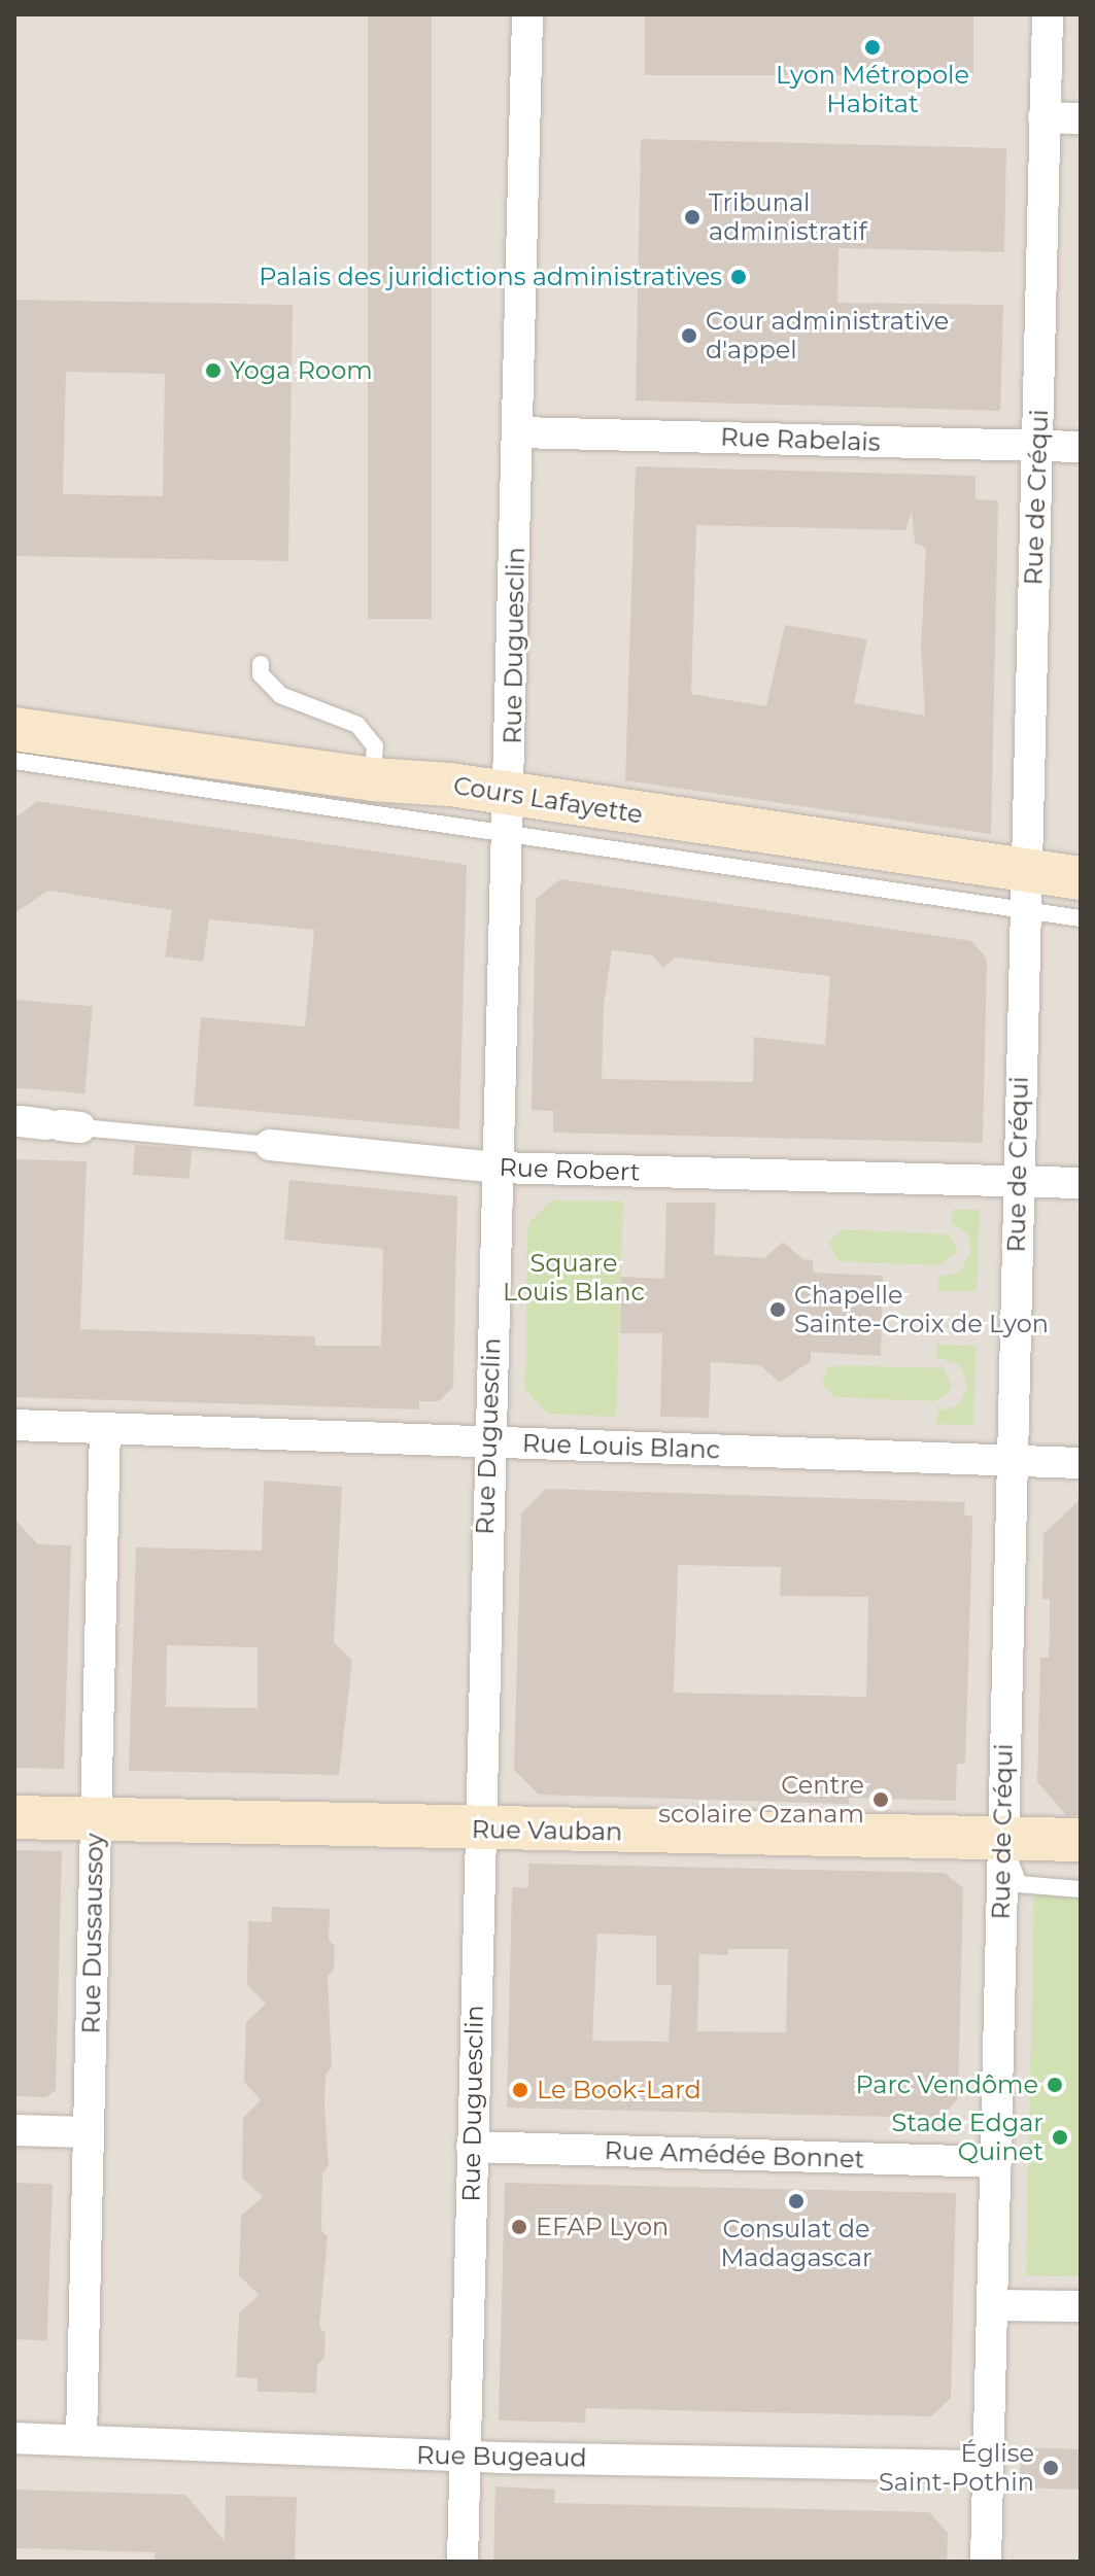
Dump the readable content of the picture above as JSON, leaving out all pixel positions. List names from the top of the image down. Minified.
{"streets":{"street":["Rue Rabelais","Rue de Créqui","Rue Duguesclin","Cours Lafayette","Rue Robert","Rue Louis Blanc","Rue Vauban","Rue Dussaussoy","Rue Amédée Bonnet","Rue Bugeaud"]},"crossings":[["Rue Rabelais","Rue de Créqui"],["Rue Rabelais","Rue Duguesclin"],["Rue de Créqui","Cours Lafayette"],["Rue de Créqui","Rue Robert"],["Rue de Créqui","Rue Louis Blanc"],["Rue de Créqui","Rue Vauban"],["Rue de Créqui","Rue Amédée Bonnet"],["Rue de Créqui","Rue Bugeaud"],["Rue Duguesclin","Cours Lafayette"],["Rue Duguesclin","Rue Robert"],["Rue Duguesclin","Rue Louis Blanc"],["Rue Duguesclin","Rue Vauban"],["Rue Duguesclin","Rue Amédée Bonnet"],["Rue Duguesclin","Rue Bugeaud"],["Rue Louis Blanc","Rue Dussaussoy"],["Rue Vauban","Rue Dussaussoy"],["Rue Dussaussoy","Rue Bugeaud"]],"parks":["Square Louis Blanc"],"places":["Lyon Métropole Habitat","Tribunal administratif","Palais des juridictions administratives","Cour administrative d'appel","Yoga Room","Chapelle Sainte-Croix de Lyon","Centre scolaire Ozanam","Parc Vendôme","Le Book-Lard","Stade Edgar Quinet","Consulat de Madagascar","EFAP Lyon","Église Saint-Pothin"]}
